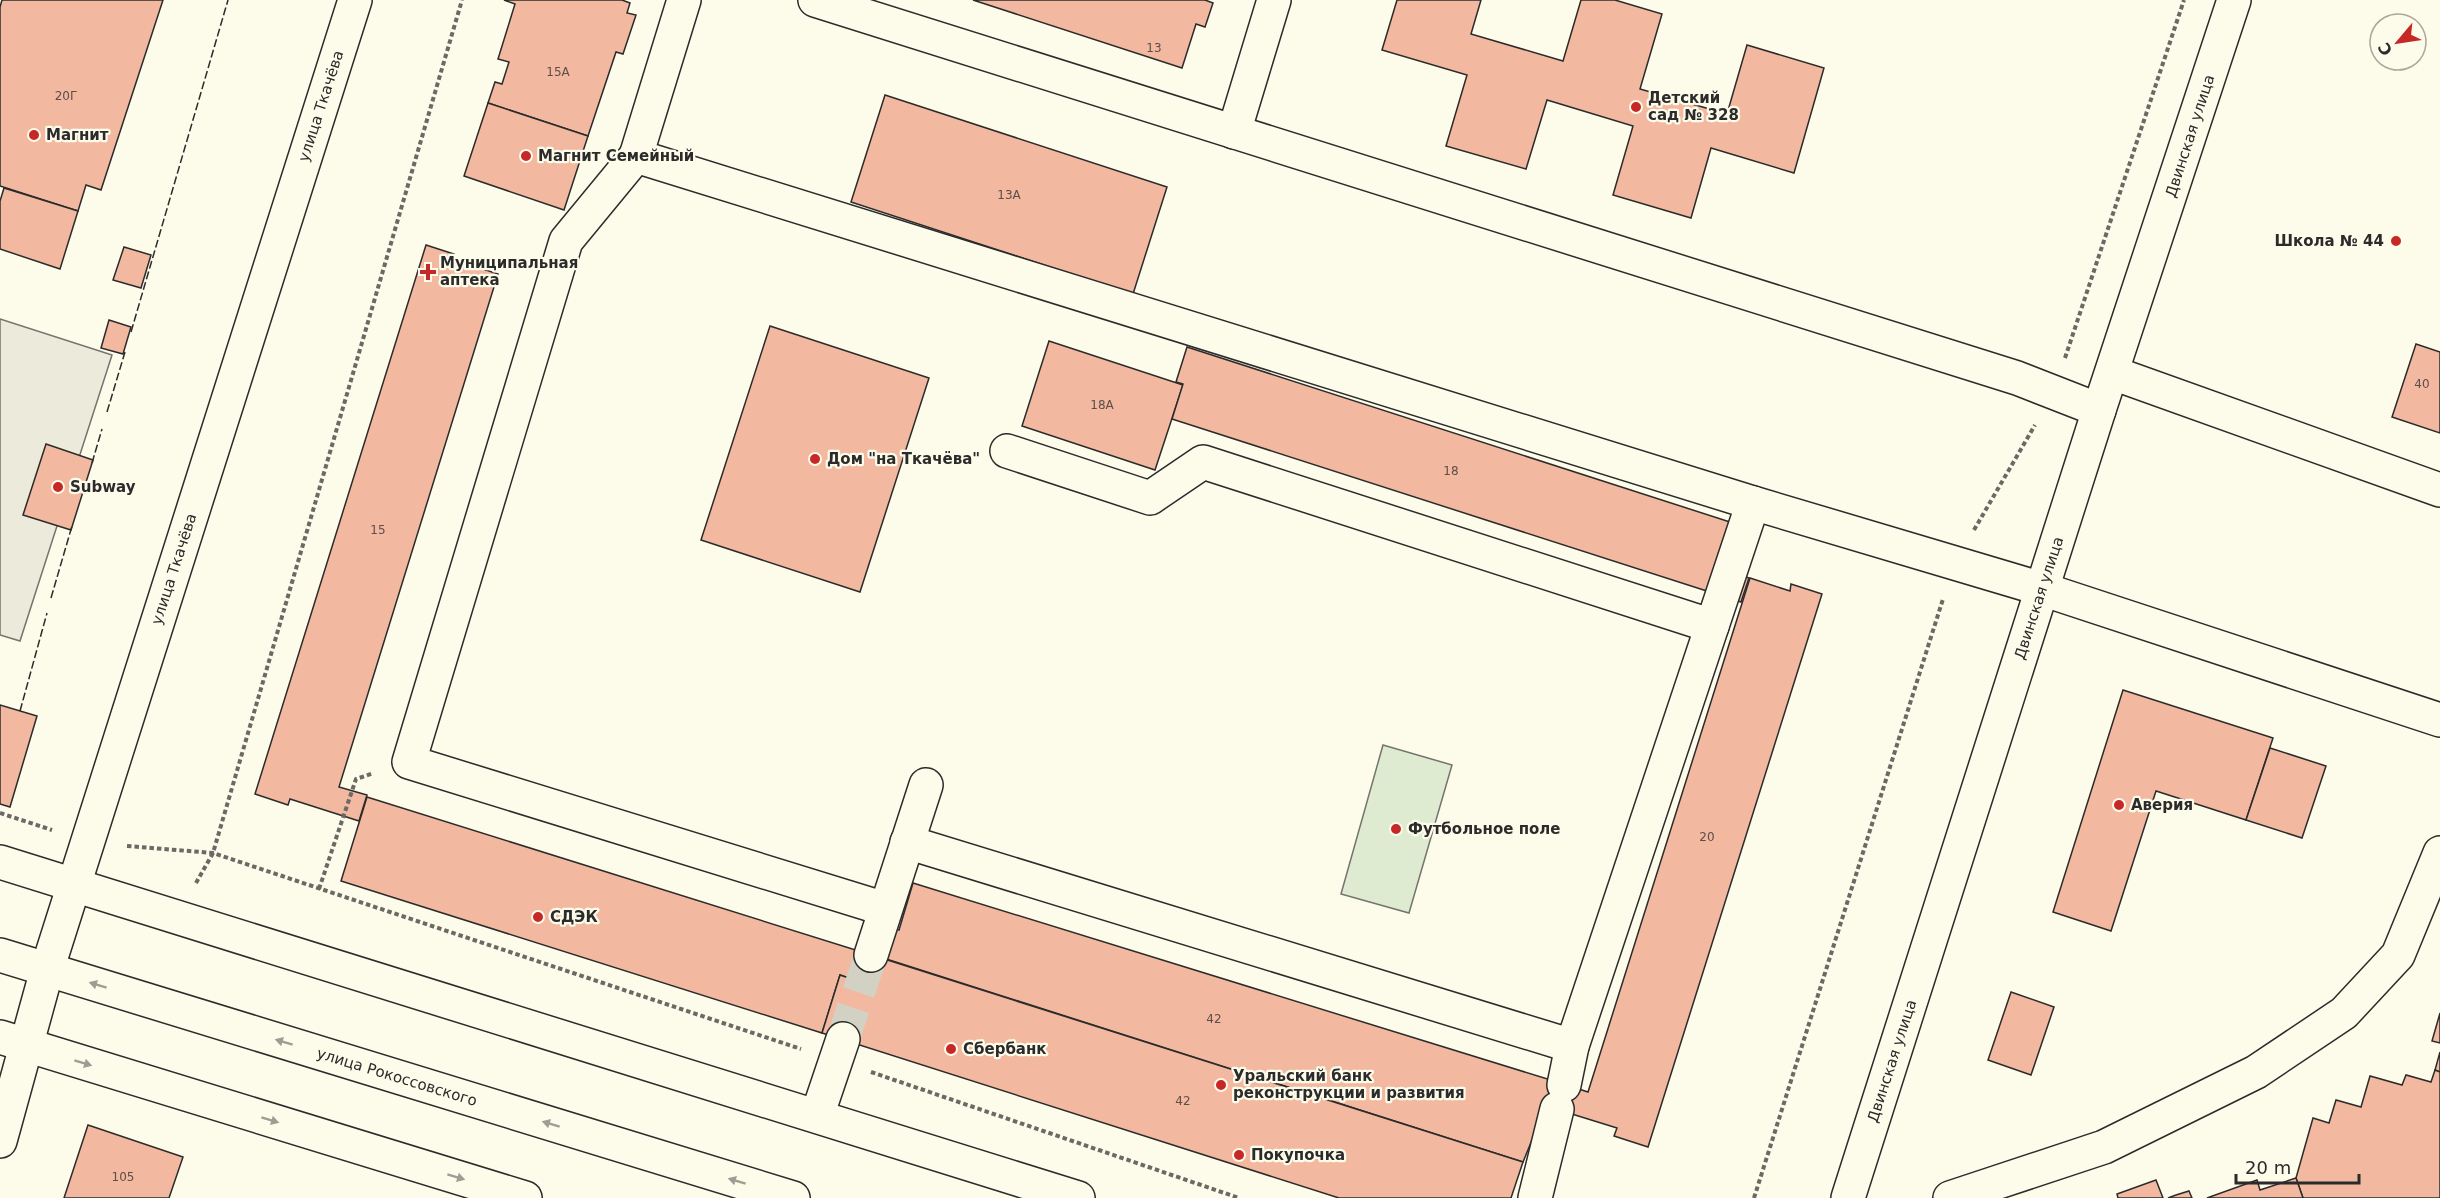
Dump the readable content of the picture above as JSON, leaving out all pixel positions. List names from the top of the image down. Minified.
{"streets":{"main road":["улица Ткачёва","Двинская улица","улица Рокоссовского"]},"crossings":[["улица Ткачёва","улица Рокоссовского"]],"places":{"other":["Детский сад № 328","Магнит","Магнит Семейный","Школа № 44","Дом \"на Ткачёва\"","Subway","Аверия","Футбольное поле","СДЭК","Сбербанк","Уральский банк реконструкции и развития","Покупочка"],"health":["Муниципальная аптека"]},"house_numbers":["13","15А","20Г","13А","40","18А","18","15","20","42","42","105"],"scale_bar":"20 m","north":"bottom left"}
